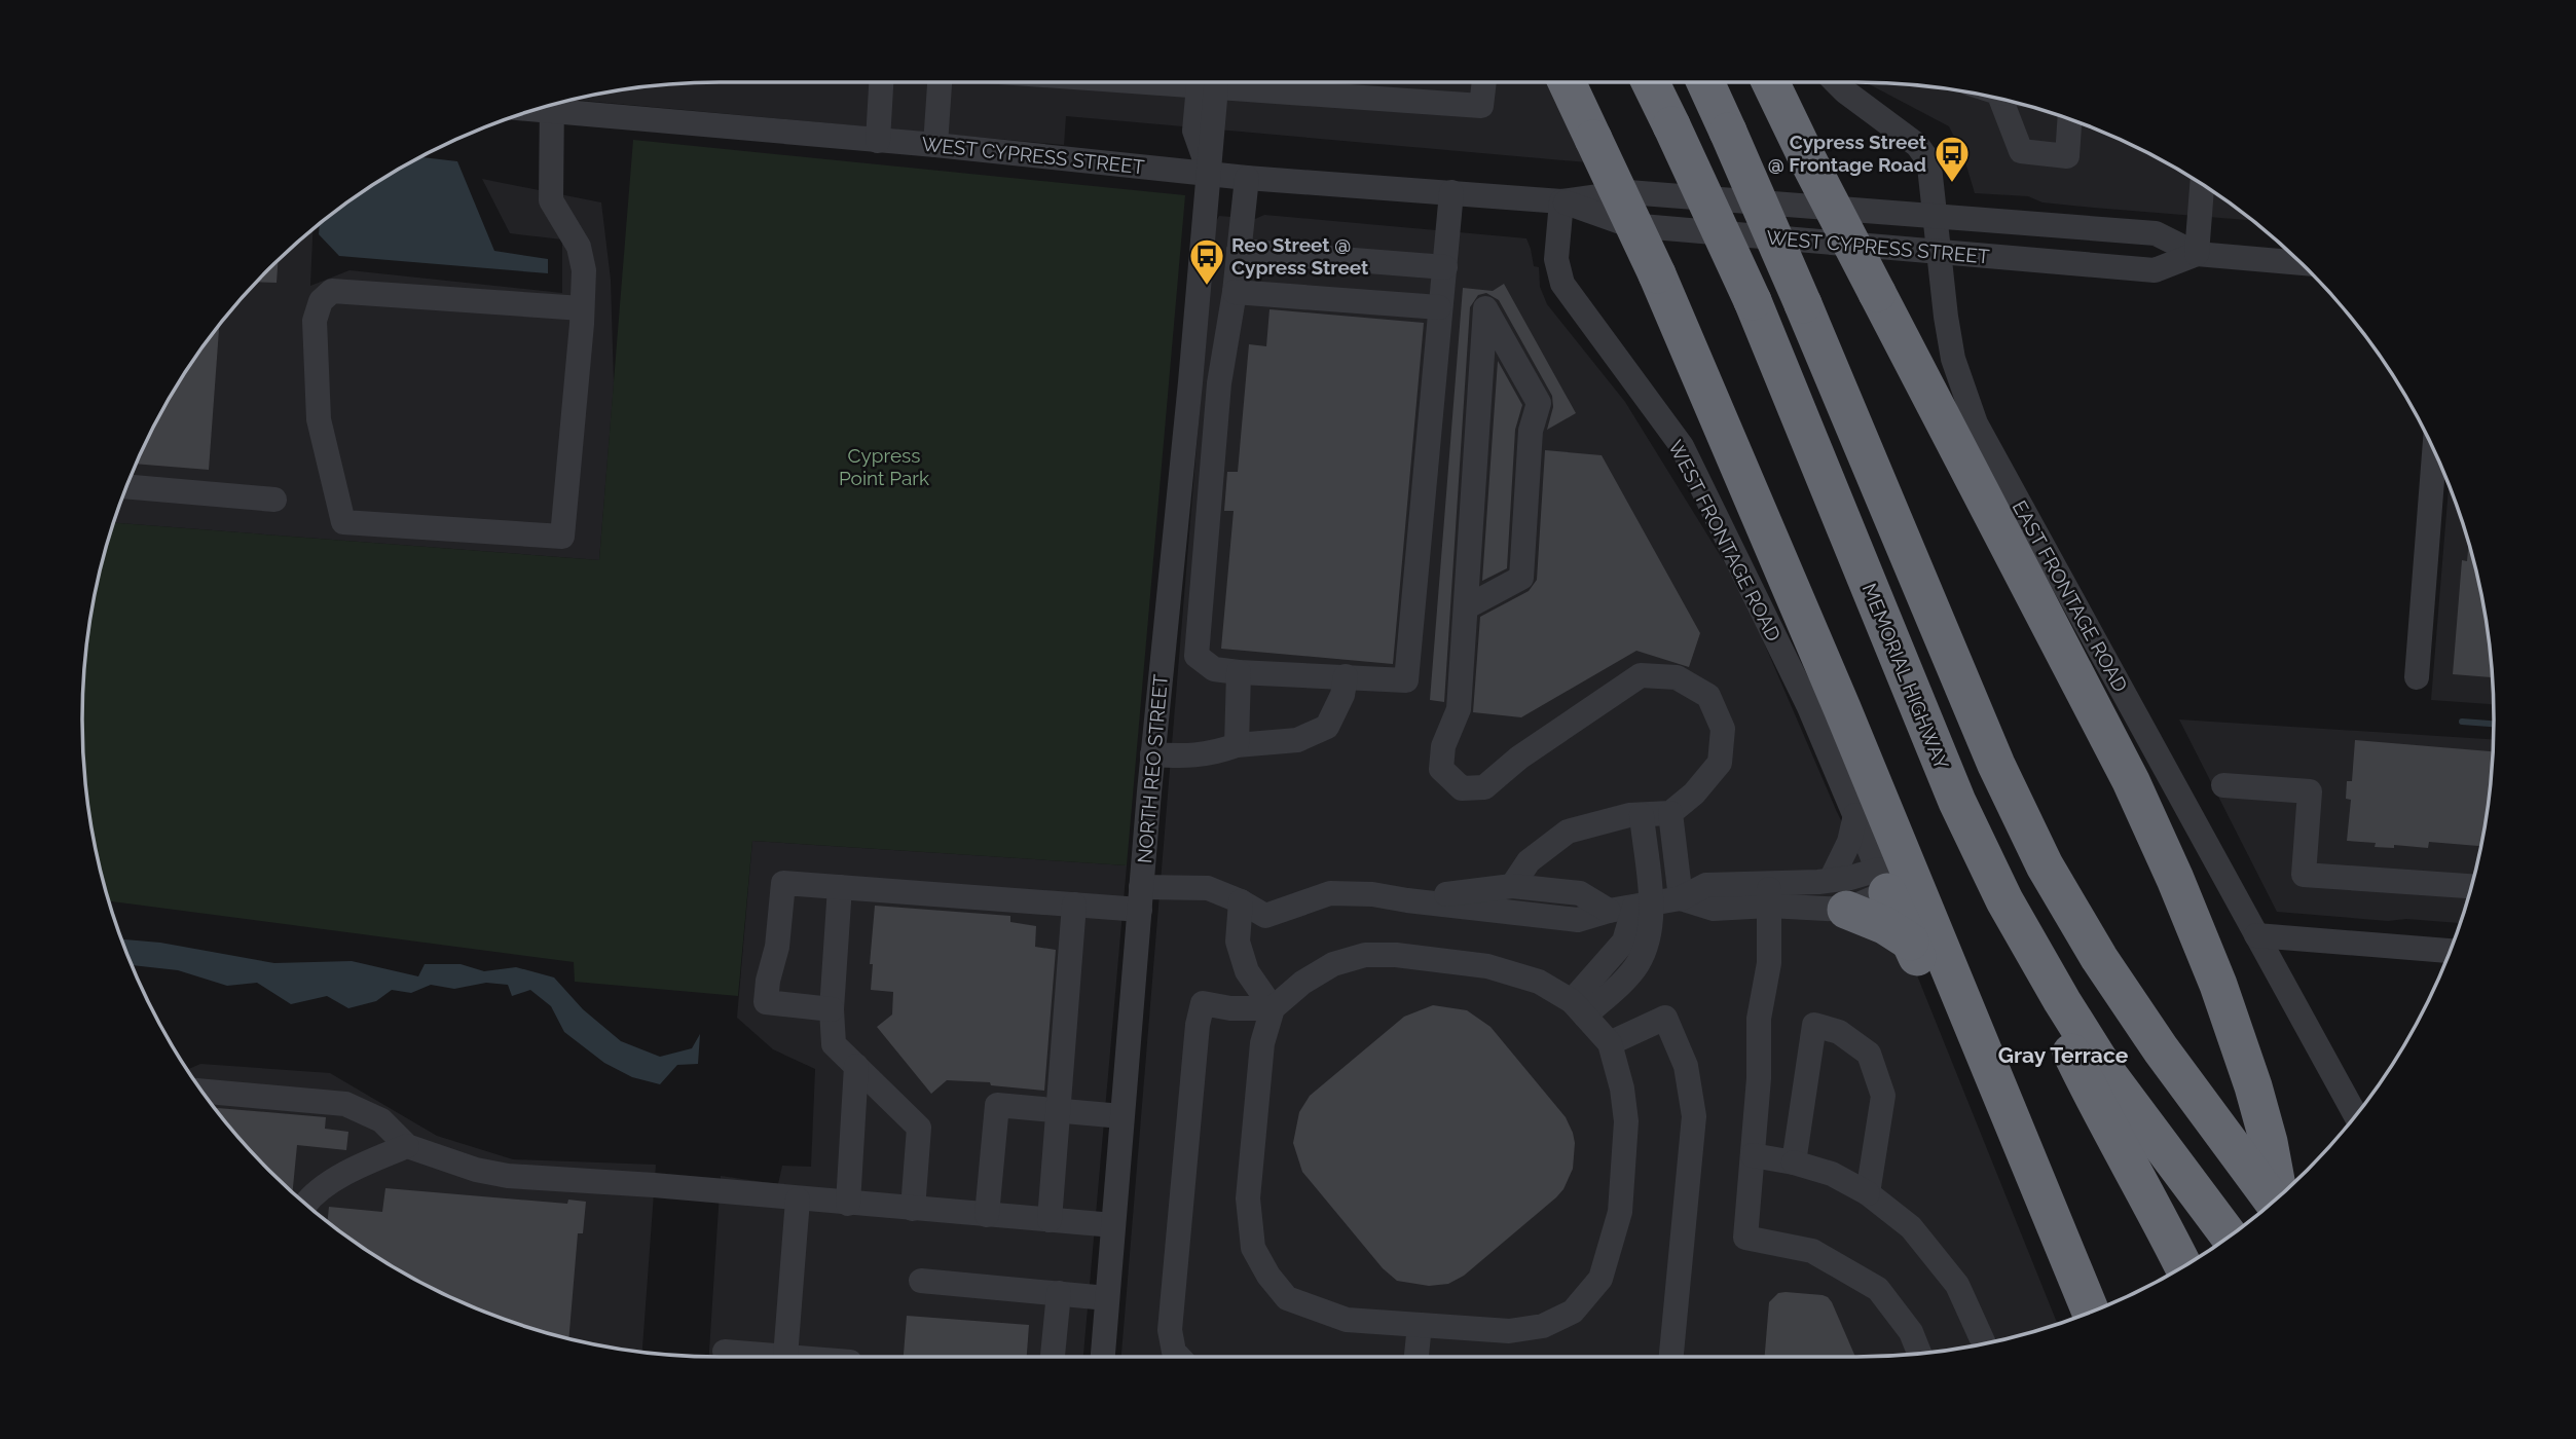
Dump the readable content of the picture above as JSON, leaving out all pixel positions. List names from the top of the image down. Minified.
{"streets":{"highway":["MEMORIAL HIGHWAY"],"street":["WEST CYPRESS STREET","WEST FRONTAGE ROAD","EAST FRONTAGE ROAD","NORTH REO STREET"]},"crossings":[["WEST CYPRESS STREET","WEST FRONTAGE ROAD"],["WEST CYPRESS STREET","EAST FRONTAGE ROAD"],["WEST CYPRESS STREET","NORTH REO STREET"]],"districts":["Gray Terrace"],"parks":["Cypress Point Park"],"places":{"bus stop":["Cypress Street @ Frontage Road","Reo Street @ Cypress Street"]}}
